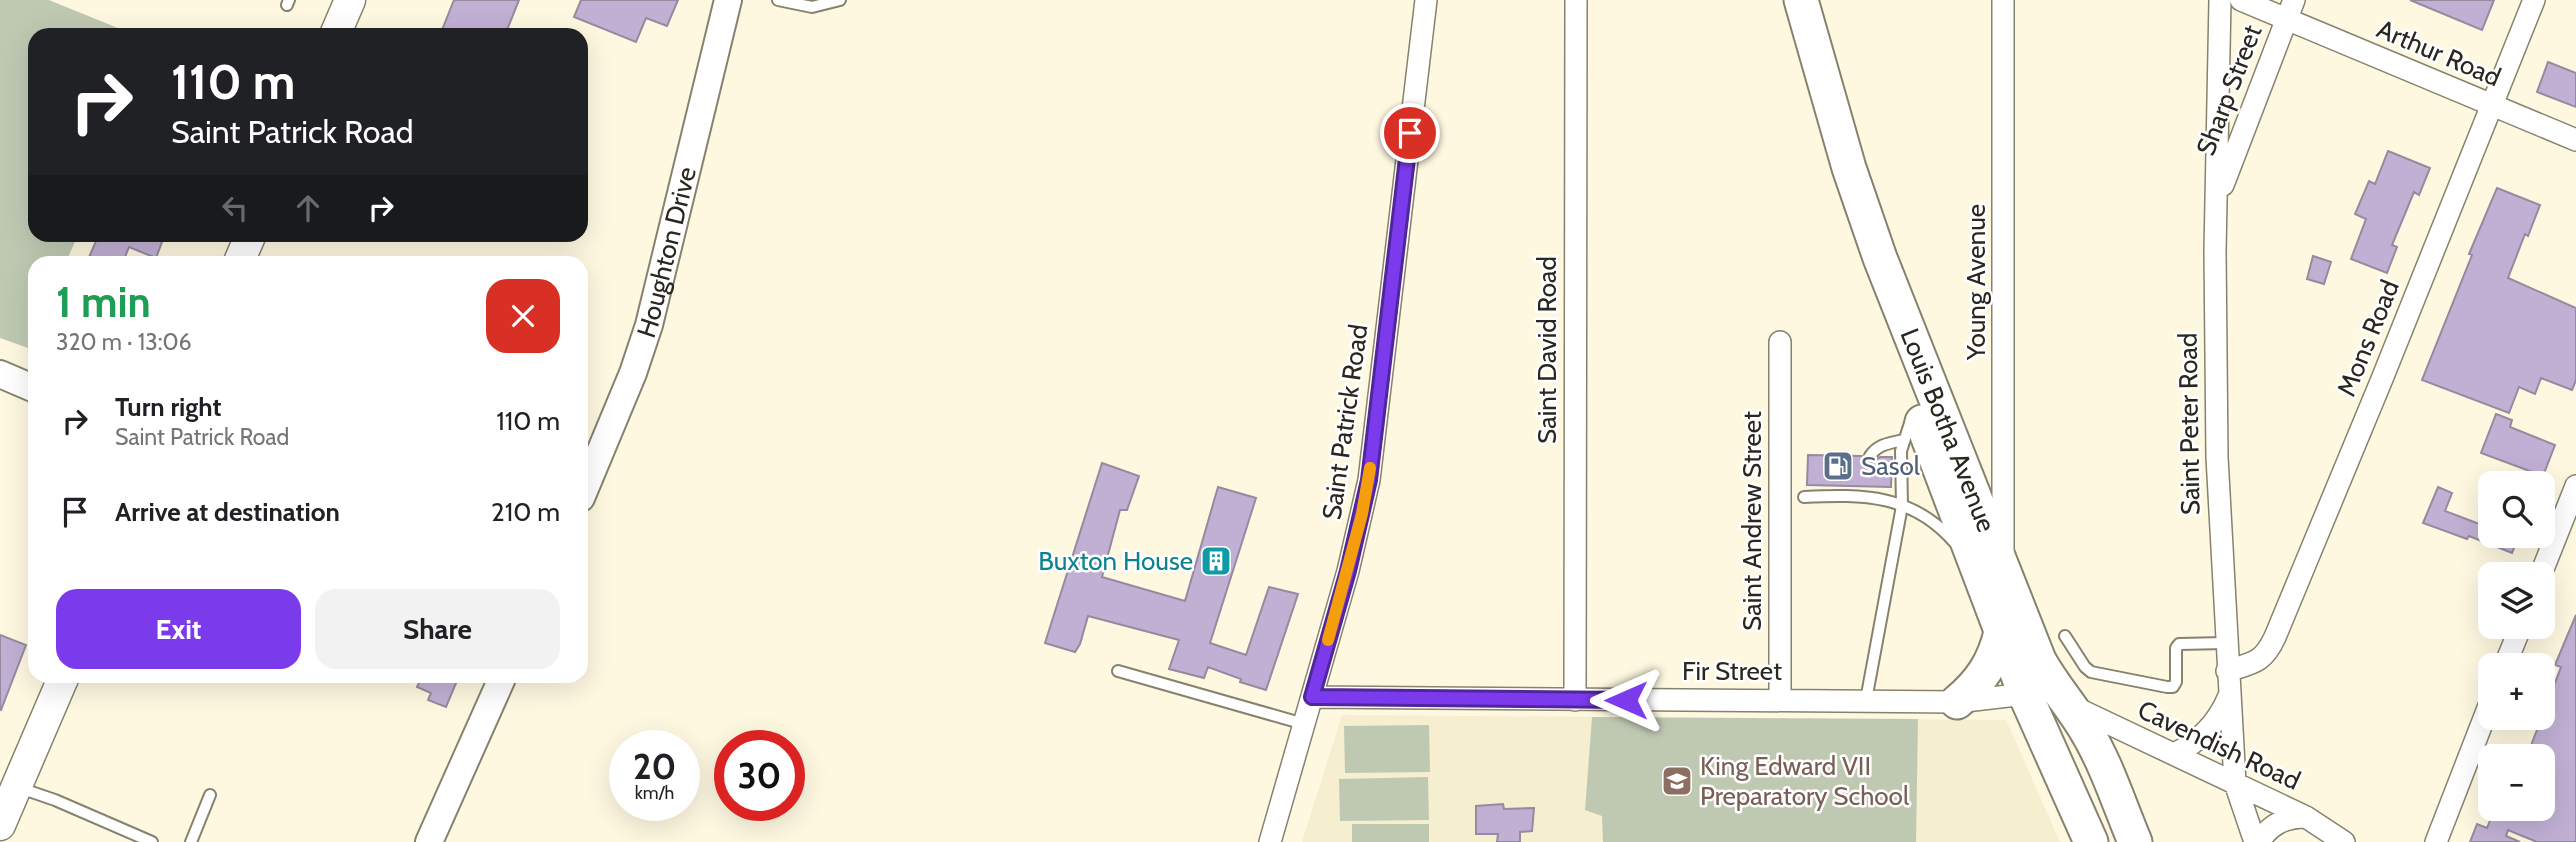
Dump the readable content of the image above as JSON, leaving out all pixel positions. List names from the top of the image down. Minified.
{"streets":{"main road":["Louis Botha Avenue"],"street":["Arthur Road","Sharp Street","Houghton Drive","Young Avenue","Mons Road","Saint David Road","Saint Patrick Road","Saint Peter Road","Saint Andrew Street","Fir Street","Cavendish Road"]},"crossings":[["Arthur Road","Sharp Street"],["Arthur Road","Mons Road"],["Sharp Street","Saint Peter Road"],["Young Avenue","Louis Botha Avenue"],["Mons Road","Saint Peter Road"],["Saint David Road","Fir Street"],["Saint Patrick Road","Fir Street"],["Saint Peter Road","Cavendish Road"],["Louis Botha Avenue","Fir Street"],["Louis Botha Avenue","Cavendish Road"],["Saint Andrew Street","Fir Street"],["Fir Street","Cavendish Road"]],"places":{"fuel station":["Sasol"],"building":["Buxton House"],"school or university":["King Edward VII Preparatory School"]},"page":{"turn":["110 m","Saint Patrick Road"],"heading":["1 min","320 m · 13:06"],"list":[{"name":"Turn right","note":"Saint Patrick Road","value":"110 m"},{"name":"Arrive at destination","value":"210 m"}],"map_buttons":["+","−"],"buttons":["Exit","Share"],"speed":"20 km/h","limit":"30"}}
